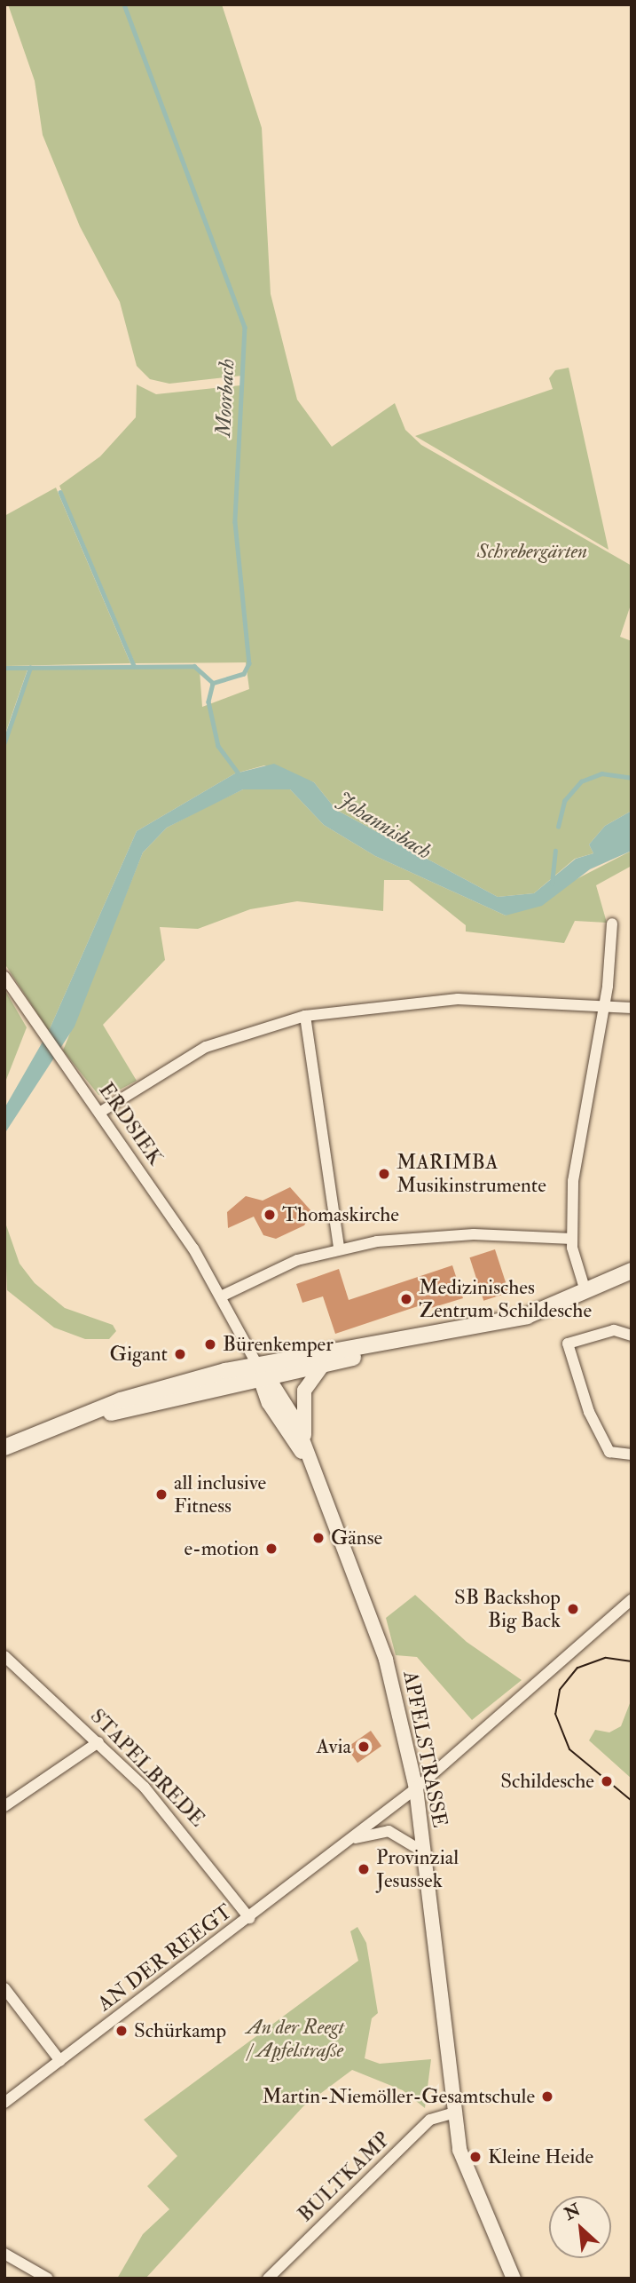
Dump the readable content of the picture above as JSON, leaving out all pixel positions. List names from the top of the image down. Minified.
{"streets":{"street":["ERDSIEK","APFELSTRASSE","STAPELBREDE","AN DER REEGT","BULTKAMP"]},"crossings":[["ERDSIEK","APFELSTRASSE"],["APFELSTRASSE","AN DER REEGT"],["APFELSTRASSE","BULTKAMP"],["STAPELBREDE","AN DER REEGT"]],"water":["Moorbach","Johannisbach"],"parks":["Schrebergärten","An der Reegt / Apfelstraße"],"places":["MARIMBA Musikinstrumente","Thomaskirche","Medizinisches Zentrum Schildesche","Bürenkemper","Gigant","all inclusive Fitness","Gänse","e-motion","SB Backshop Big Back","Avia","Schildesche","Provinzial Jesussek","Schürkamp","Martin-Niemöller-Gesamtschule","Kleine Heide"],"north":"top left"}
